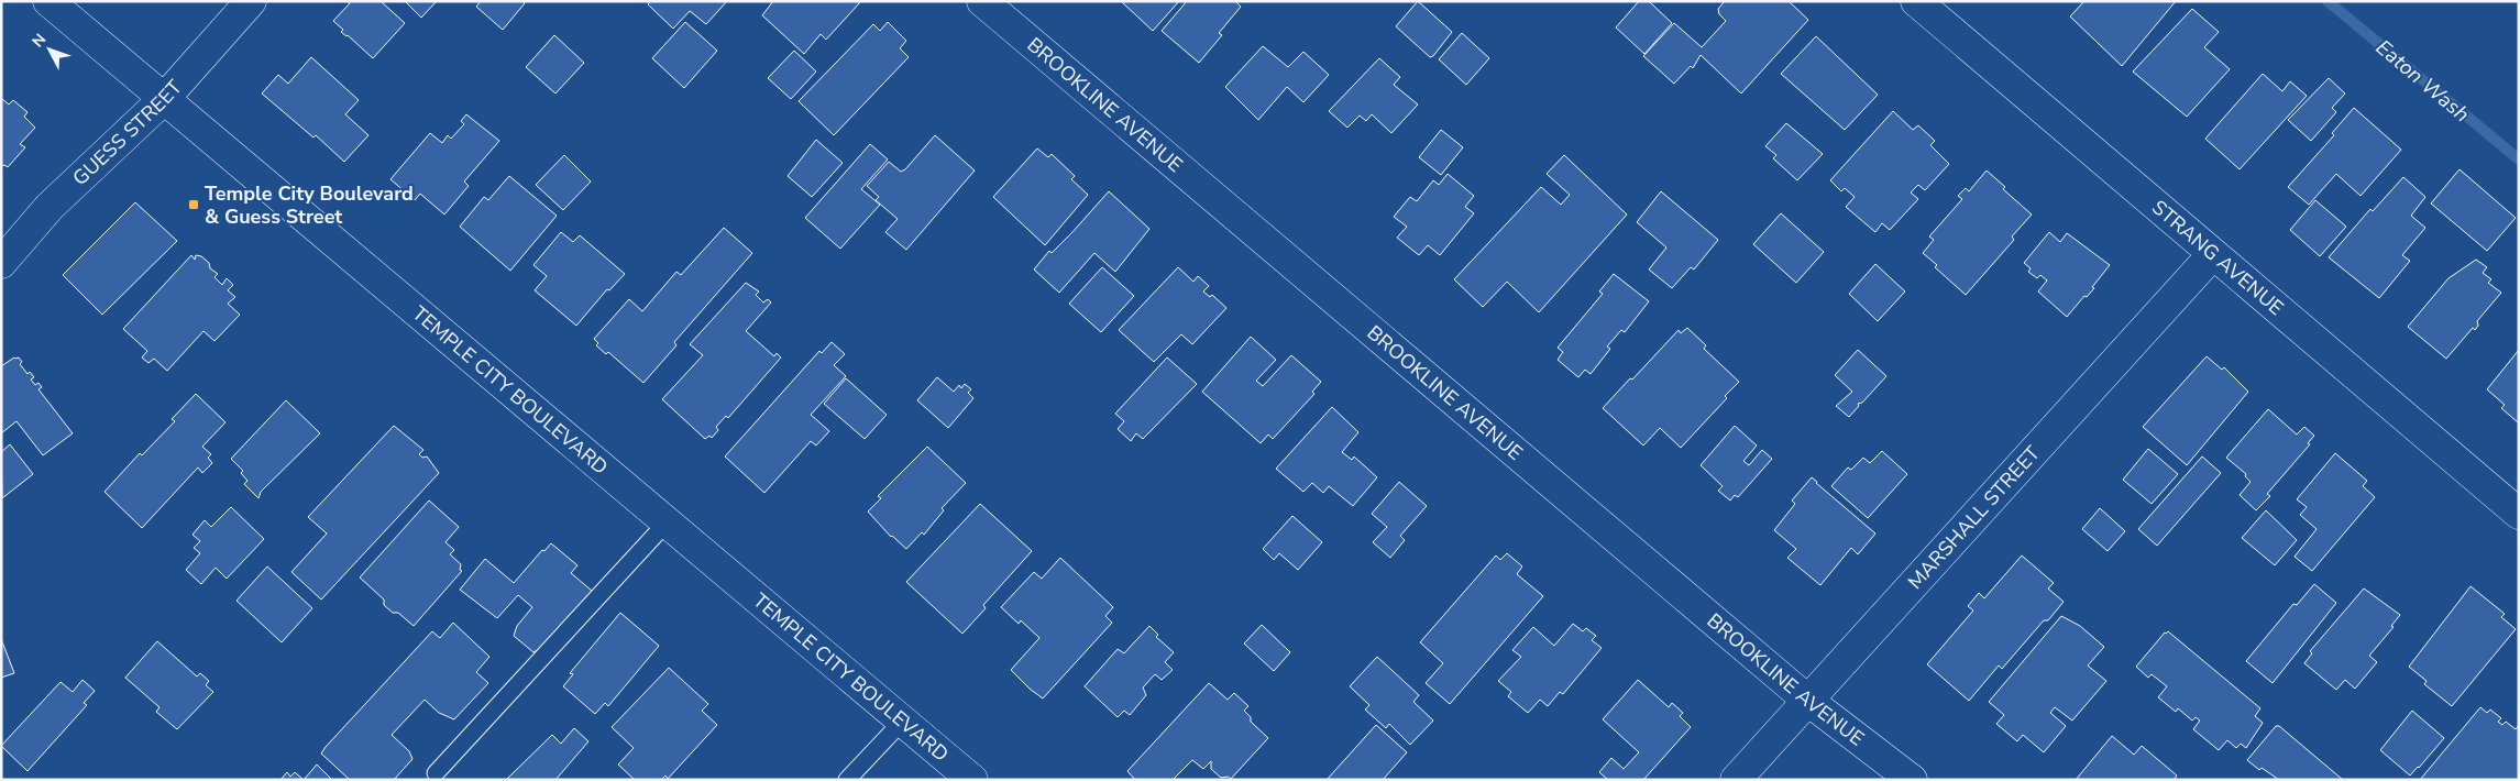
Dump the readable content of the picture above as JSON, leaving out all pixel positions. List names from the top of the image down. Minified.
{"streets":{"street":["BROOKLINE AVENUE","GUESS STREET","STRANG AVENUE","TEMPLE CITY BOULEVARD","MARSHALL STREET"]},"crossings":[["BROOKLINE AVENUE","MARSHALL STREET"],["GUESS STREET","TEMPLE CITY BOULEVARD"],["STRANG AVENUE","MARSHALL STREET"]],"water":["Eaton Wash"],"places":{"transit":["Temple City Boulevard & Guess Street"]},"north":"top left"}
